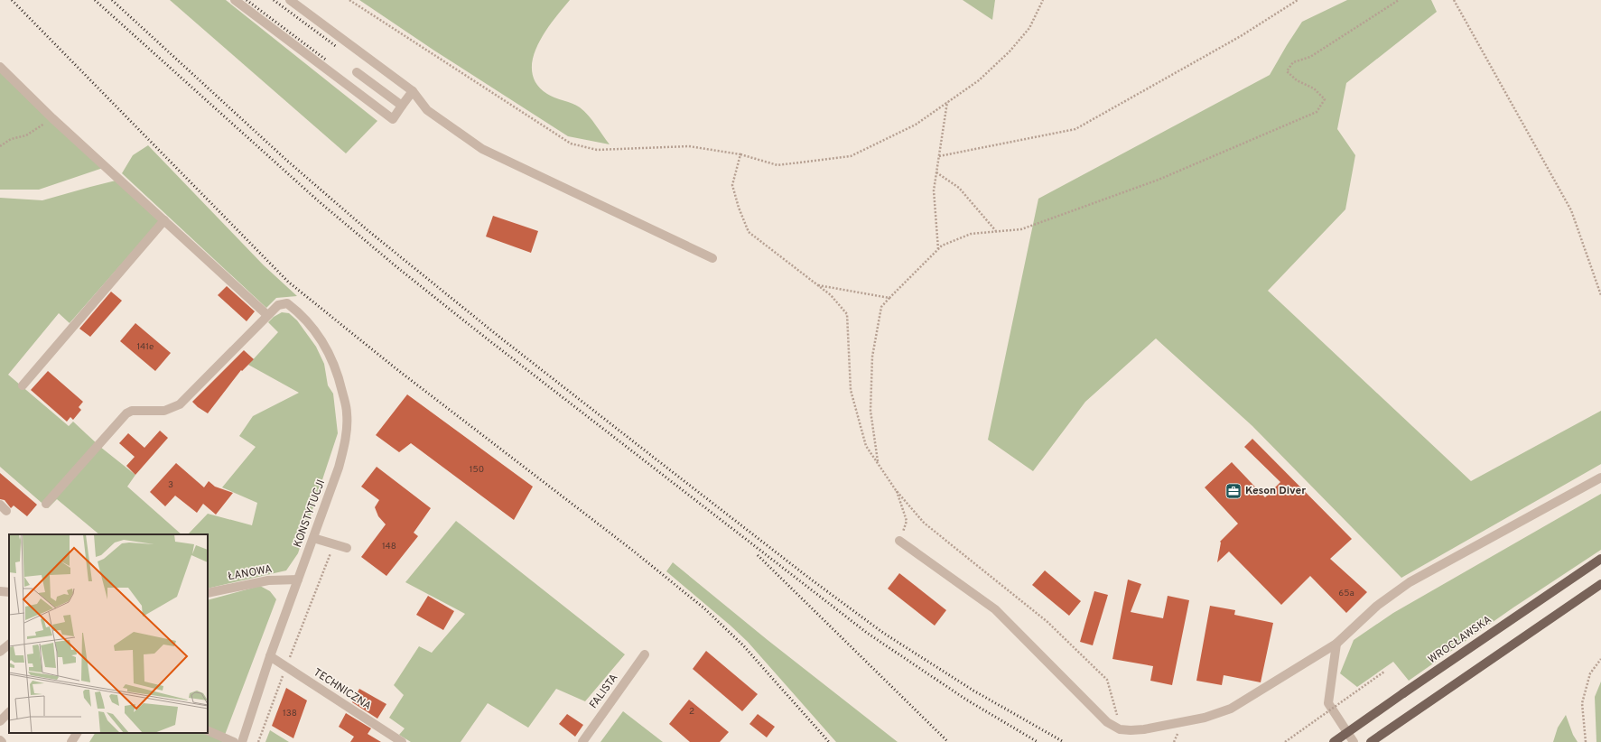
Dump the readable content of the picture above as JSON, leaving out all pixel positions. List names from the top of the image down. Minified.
{"streets":{"main road":["WROCŁAWSKA"],"street":["KONSTYTUCJI","ŁANOWA","TECHNICZNA","FALISTA"]},"crossings":[["KONSTYTUCJI","ŁANOWA"],["KONSTYTUCJI","TECHNICZNA"]],"places":{"office":["Keson Diver"]},"house_numbers":["141e","150","3","148","65a","2","138"]}
